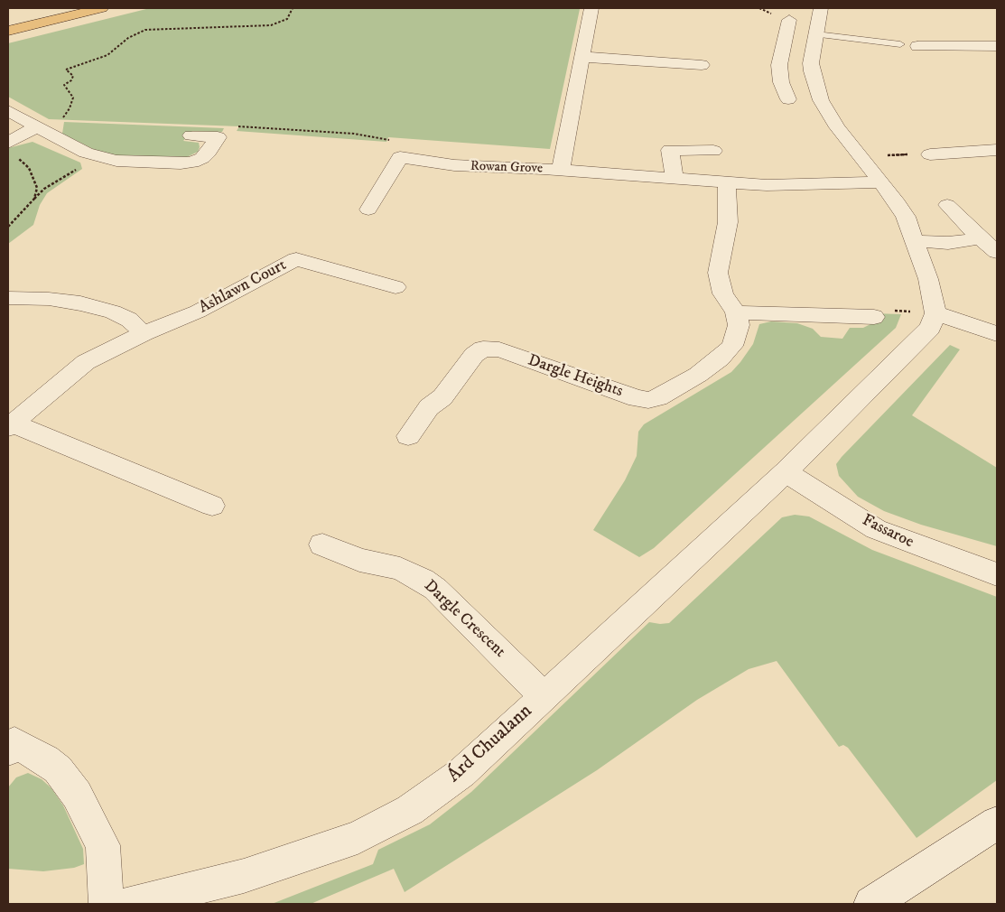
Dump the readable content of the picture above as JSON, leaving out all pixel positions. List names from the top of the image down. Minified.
{"streets":{"street":["Rowan Grove","Ashlawn Court","Dargle Heights","Fassaroe","Dargle Crescent","Árd Chualann"]},"crossings":[["Fassaroe","Árd Chualann"],["Dargle Crescent","Árd Chualann"]]}
